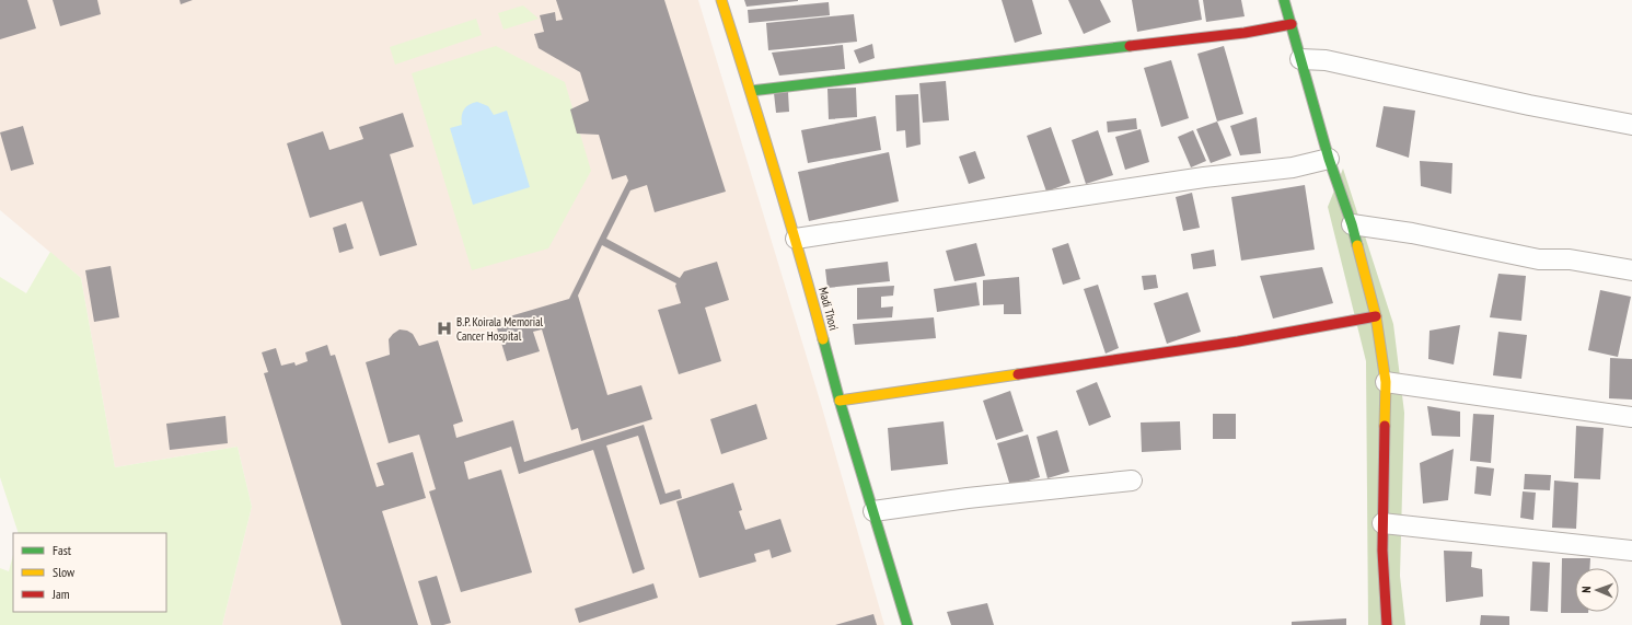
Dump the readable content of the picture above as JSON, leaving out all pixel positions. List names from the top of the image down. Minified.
{"streets":{"street":["Madi Thori"]},"places":{"hospital":["B.P. Koirala Memorial Cancer Hospital"]},"legend":["Fast","Slow","Jam"],"north":"left"}
